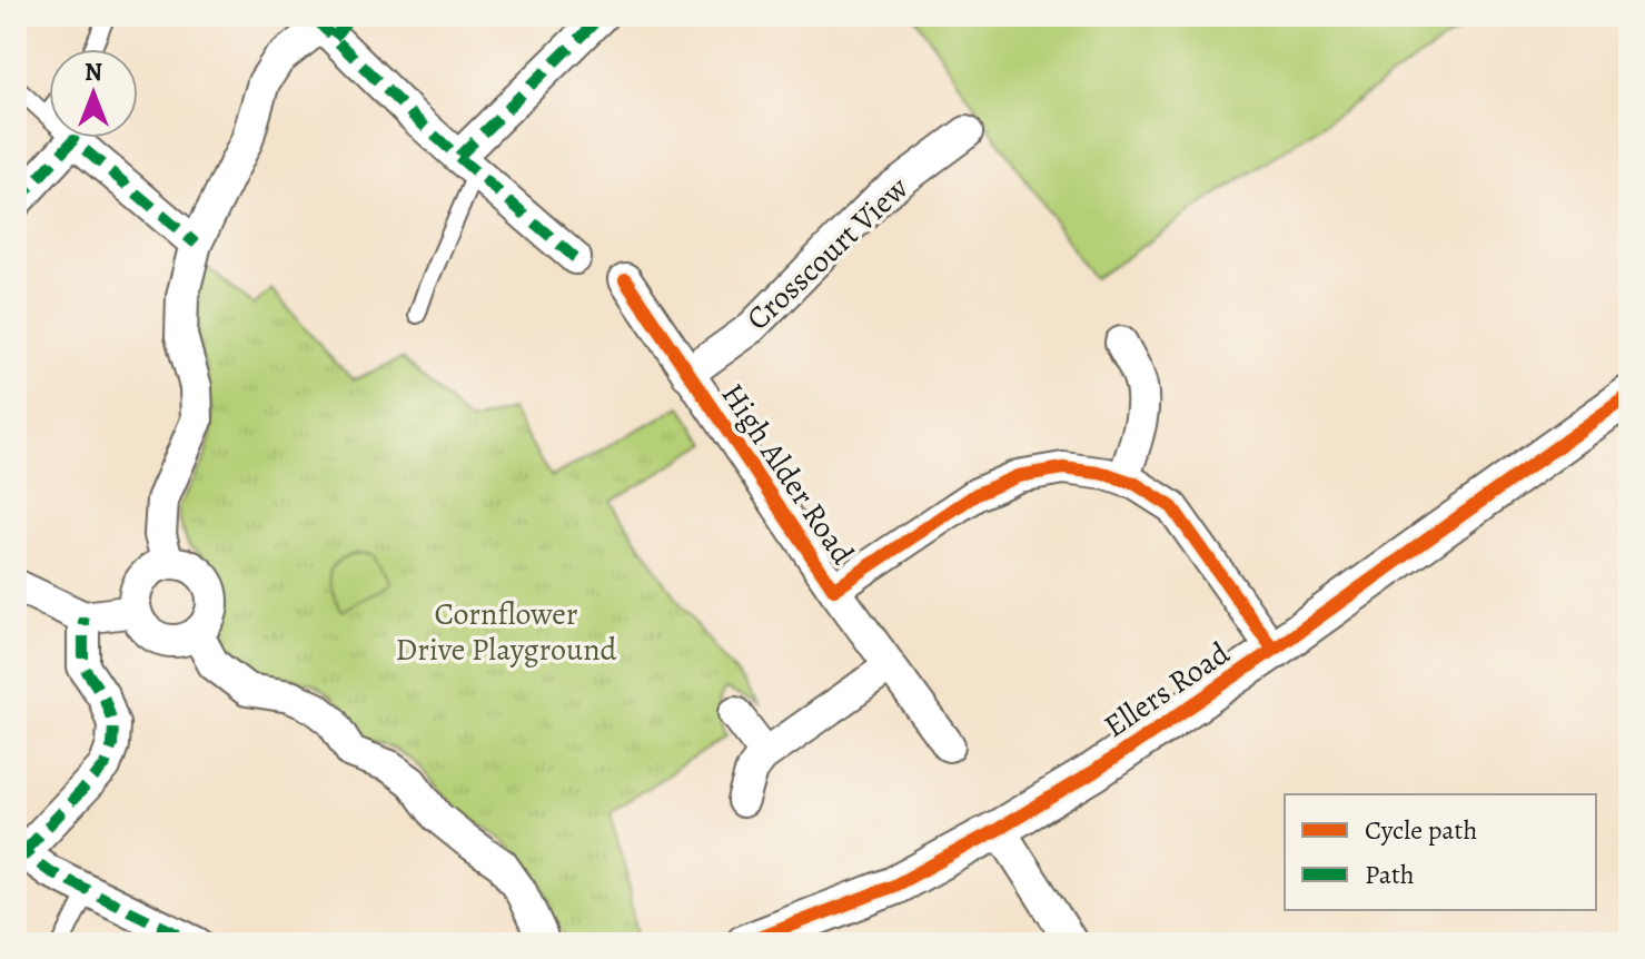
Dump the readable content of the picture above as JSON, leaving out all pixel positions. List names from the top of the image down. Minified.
{"streets":{"street":["Crosscourt View","High Alder Road","Ellers Road"]},"crossings":[["Crosscourt View","High Alder Road"],["High Alder Road","Ellers Road"]],"parks":["Cornflower Drive Playground"],"legend":["Cycle path","Path"],"north":"top"}
